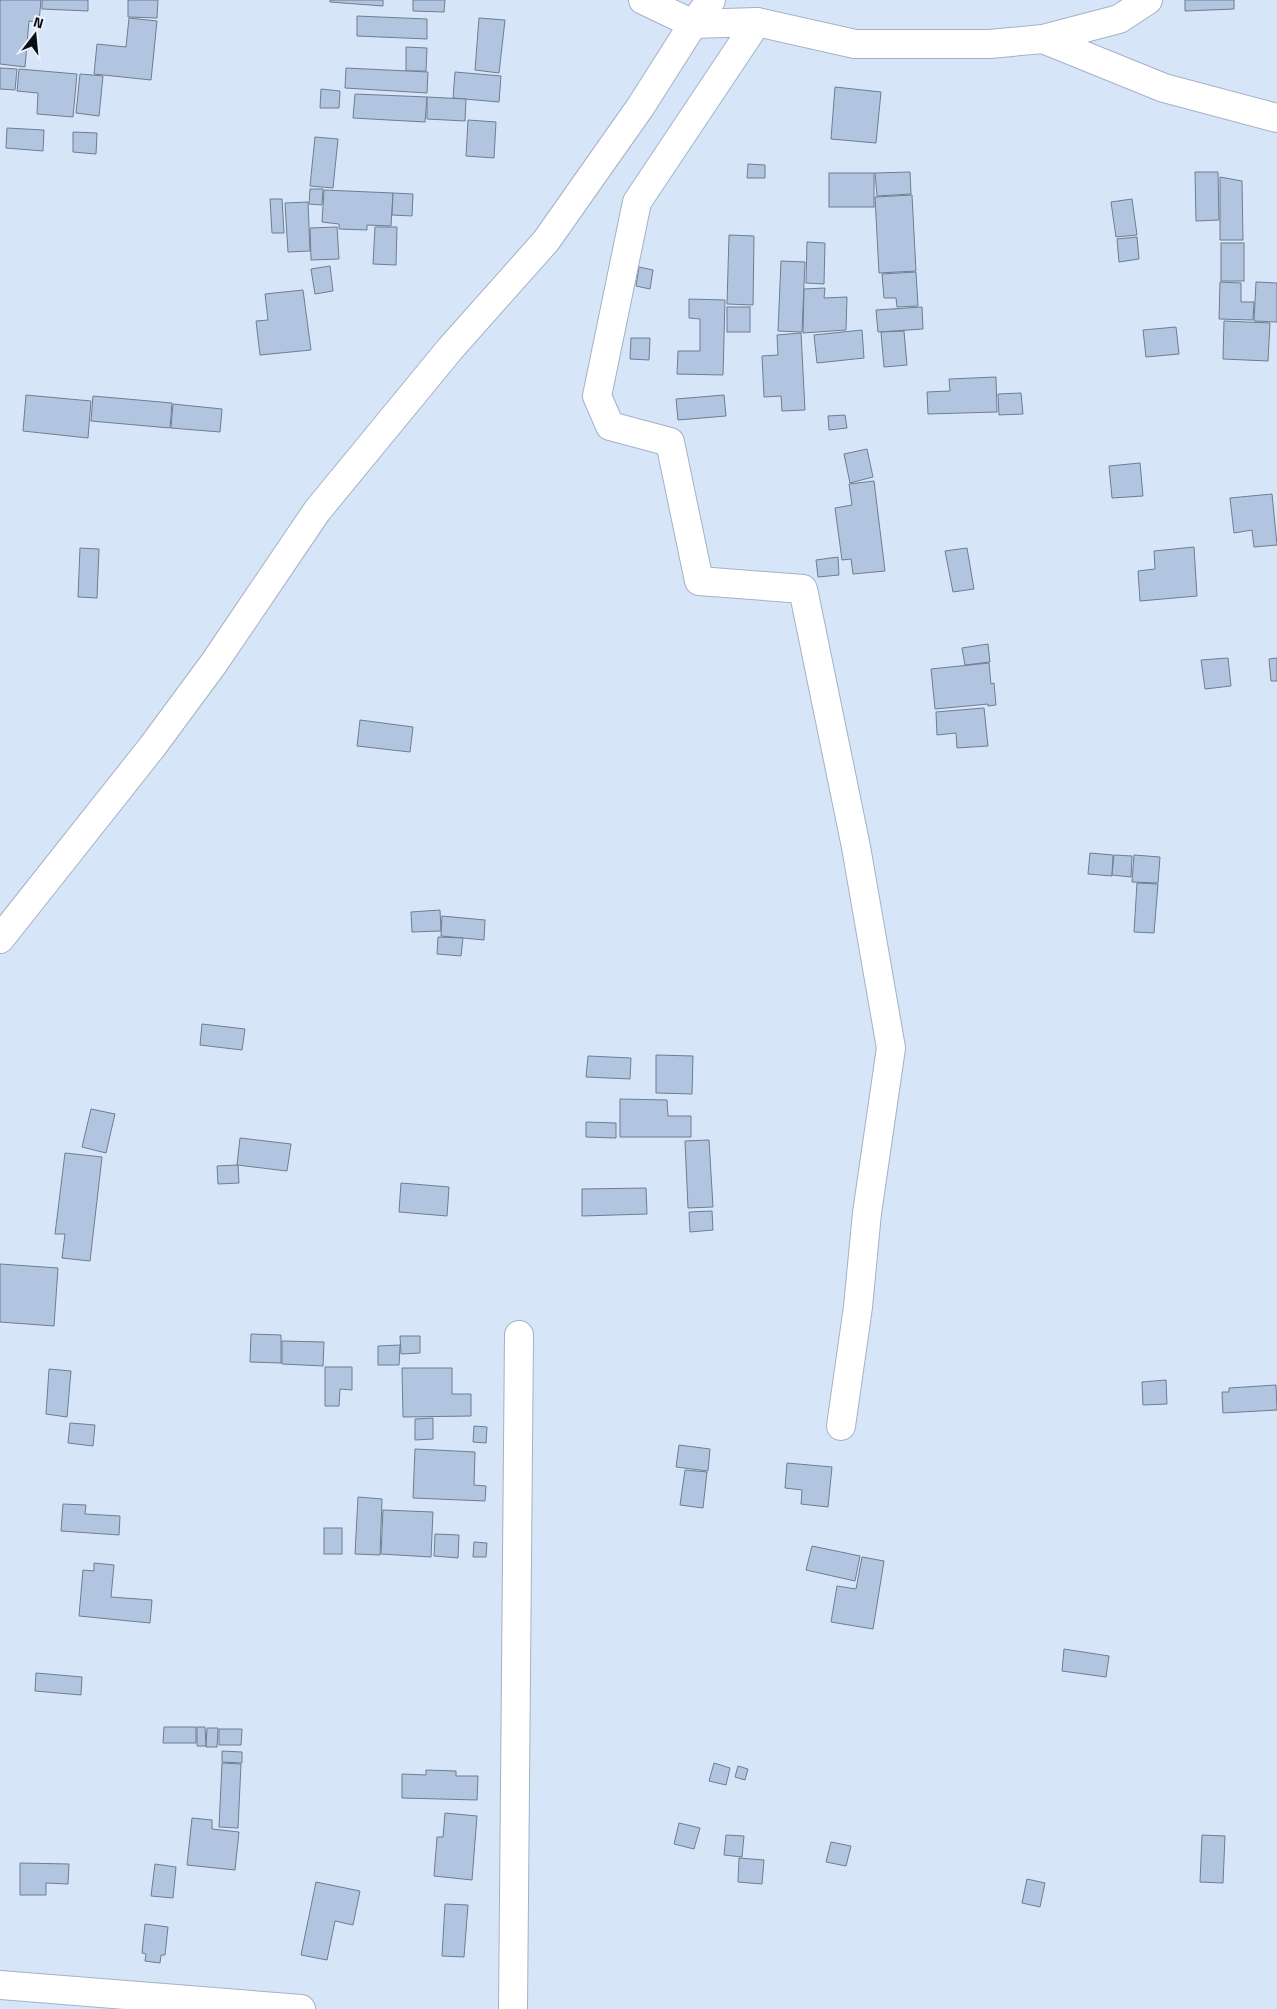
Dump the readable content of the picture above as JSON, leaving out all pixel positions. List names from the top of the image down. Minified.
{"north":"top"}
